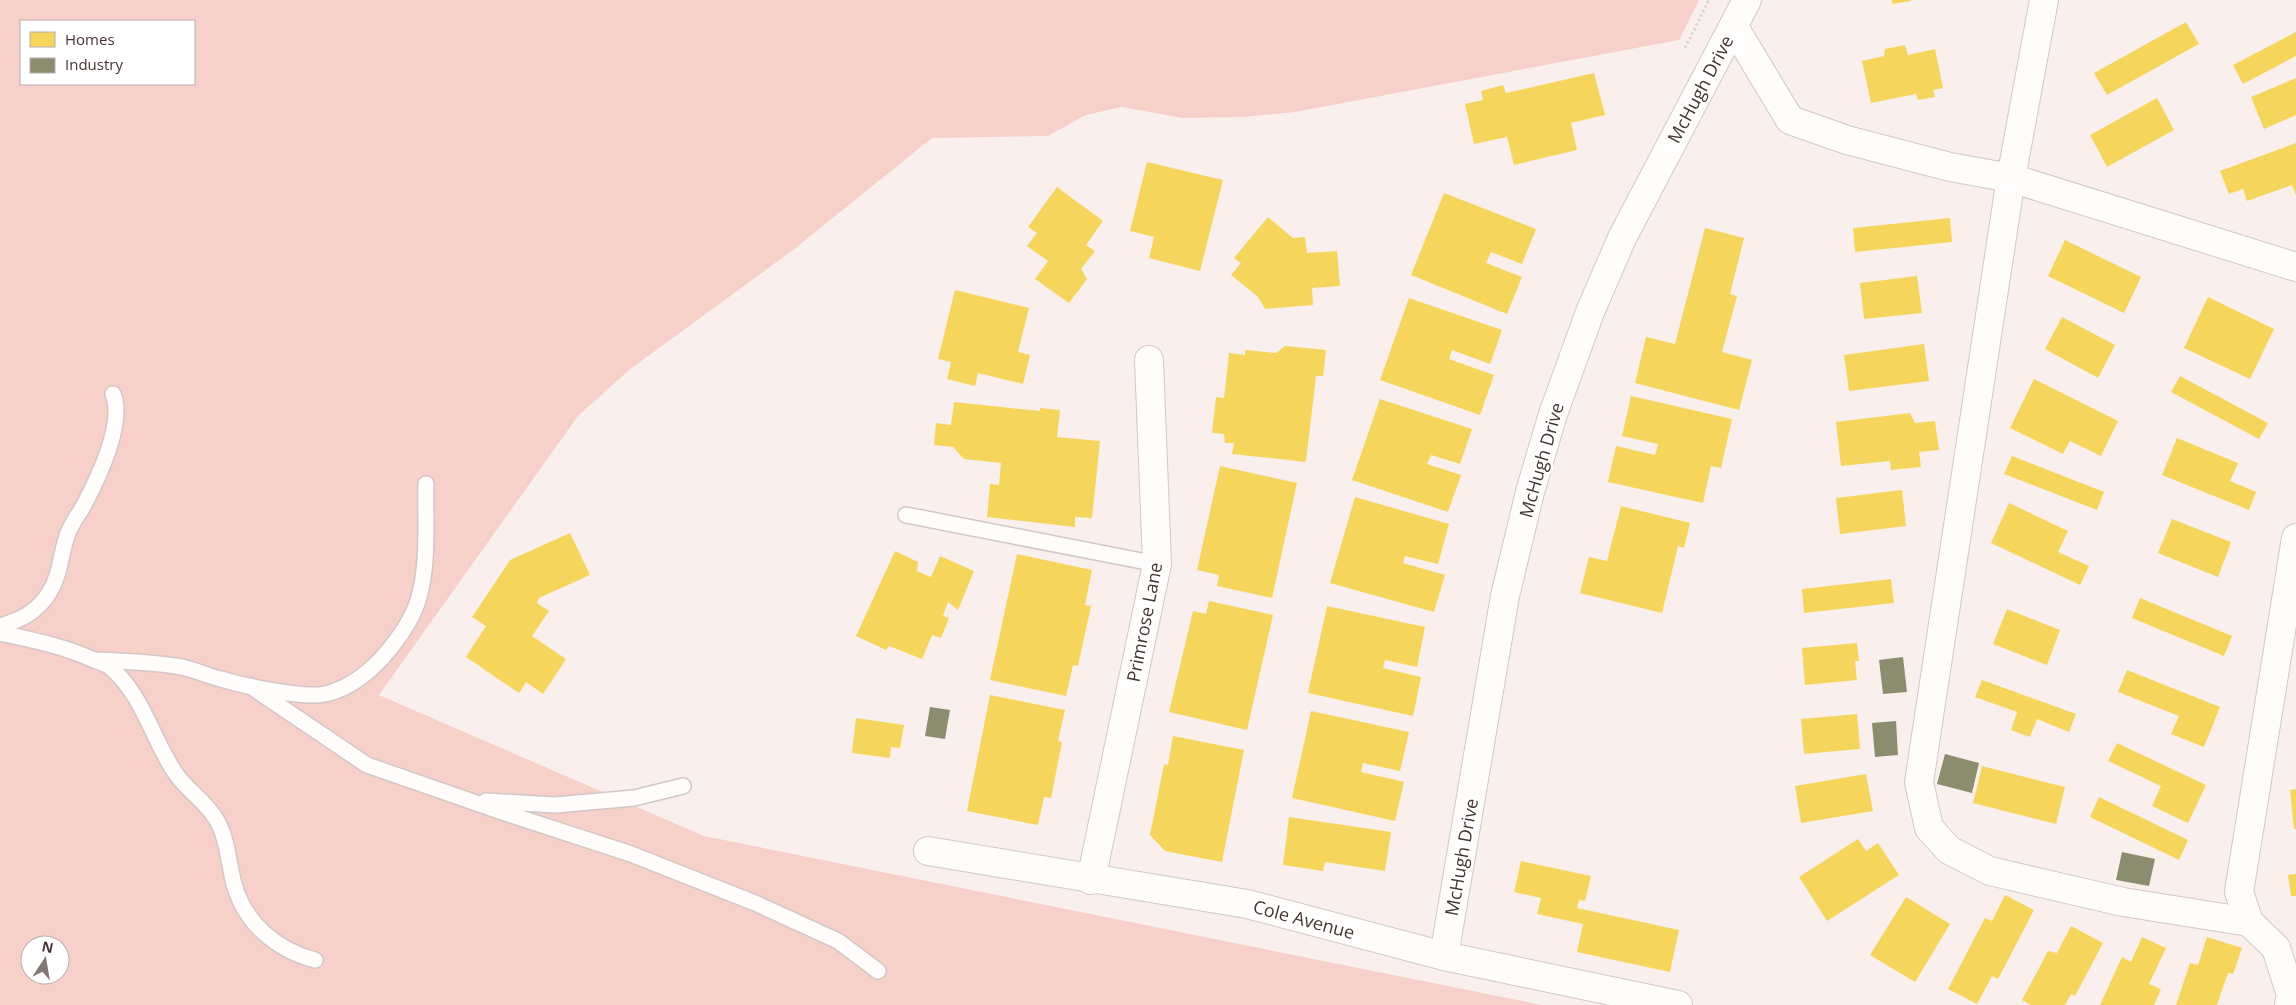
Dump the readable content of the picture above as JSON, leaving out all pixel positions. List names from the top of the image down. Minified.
{"streets":{"street":["McHugh Drive","Primrose Lane","Cole Avenue"]},"crossings":[["McHugh Drive","Cole Avenue"],["Primrose Lane","Cole Avenue"]],"legend":["Homes","Industry"],"north":"top"}
